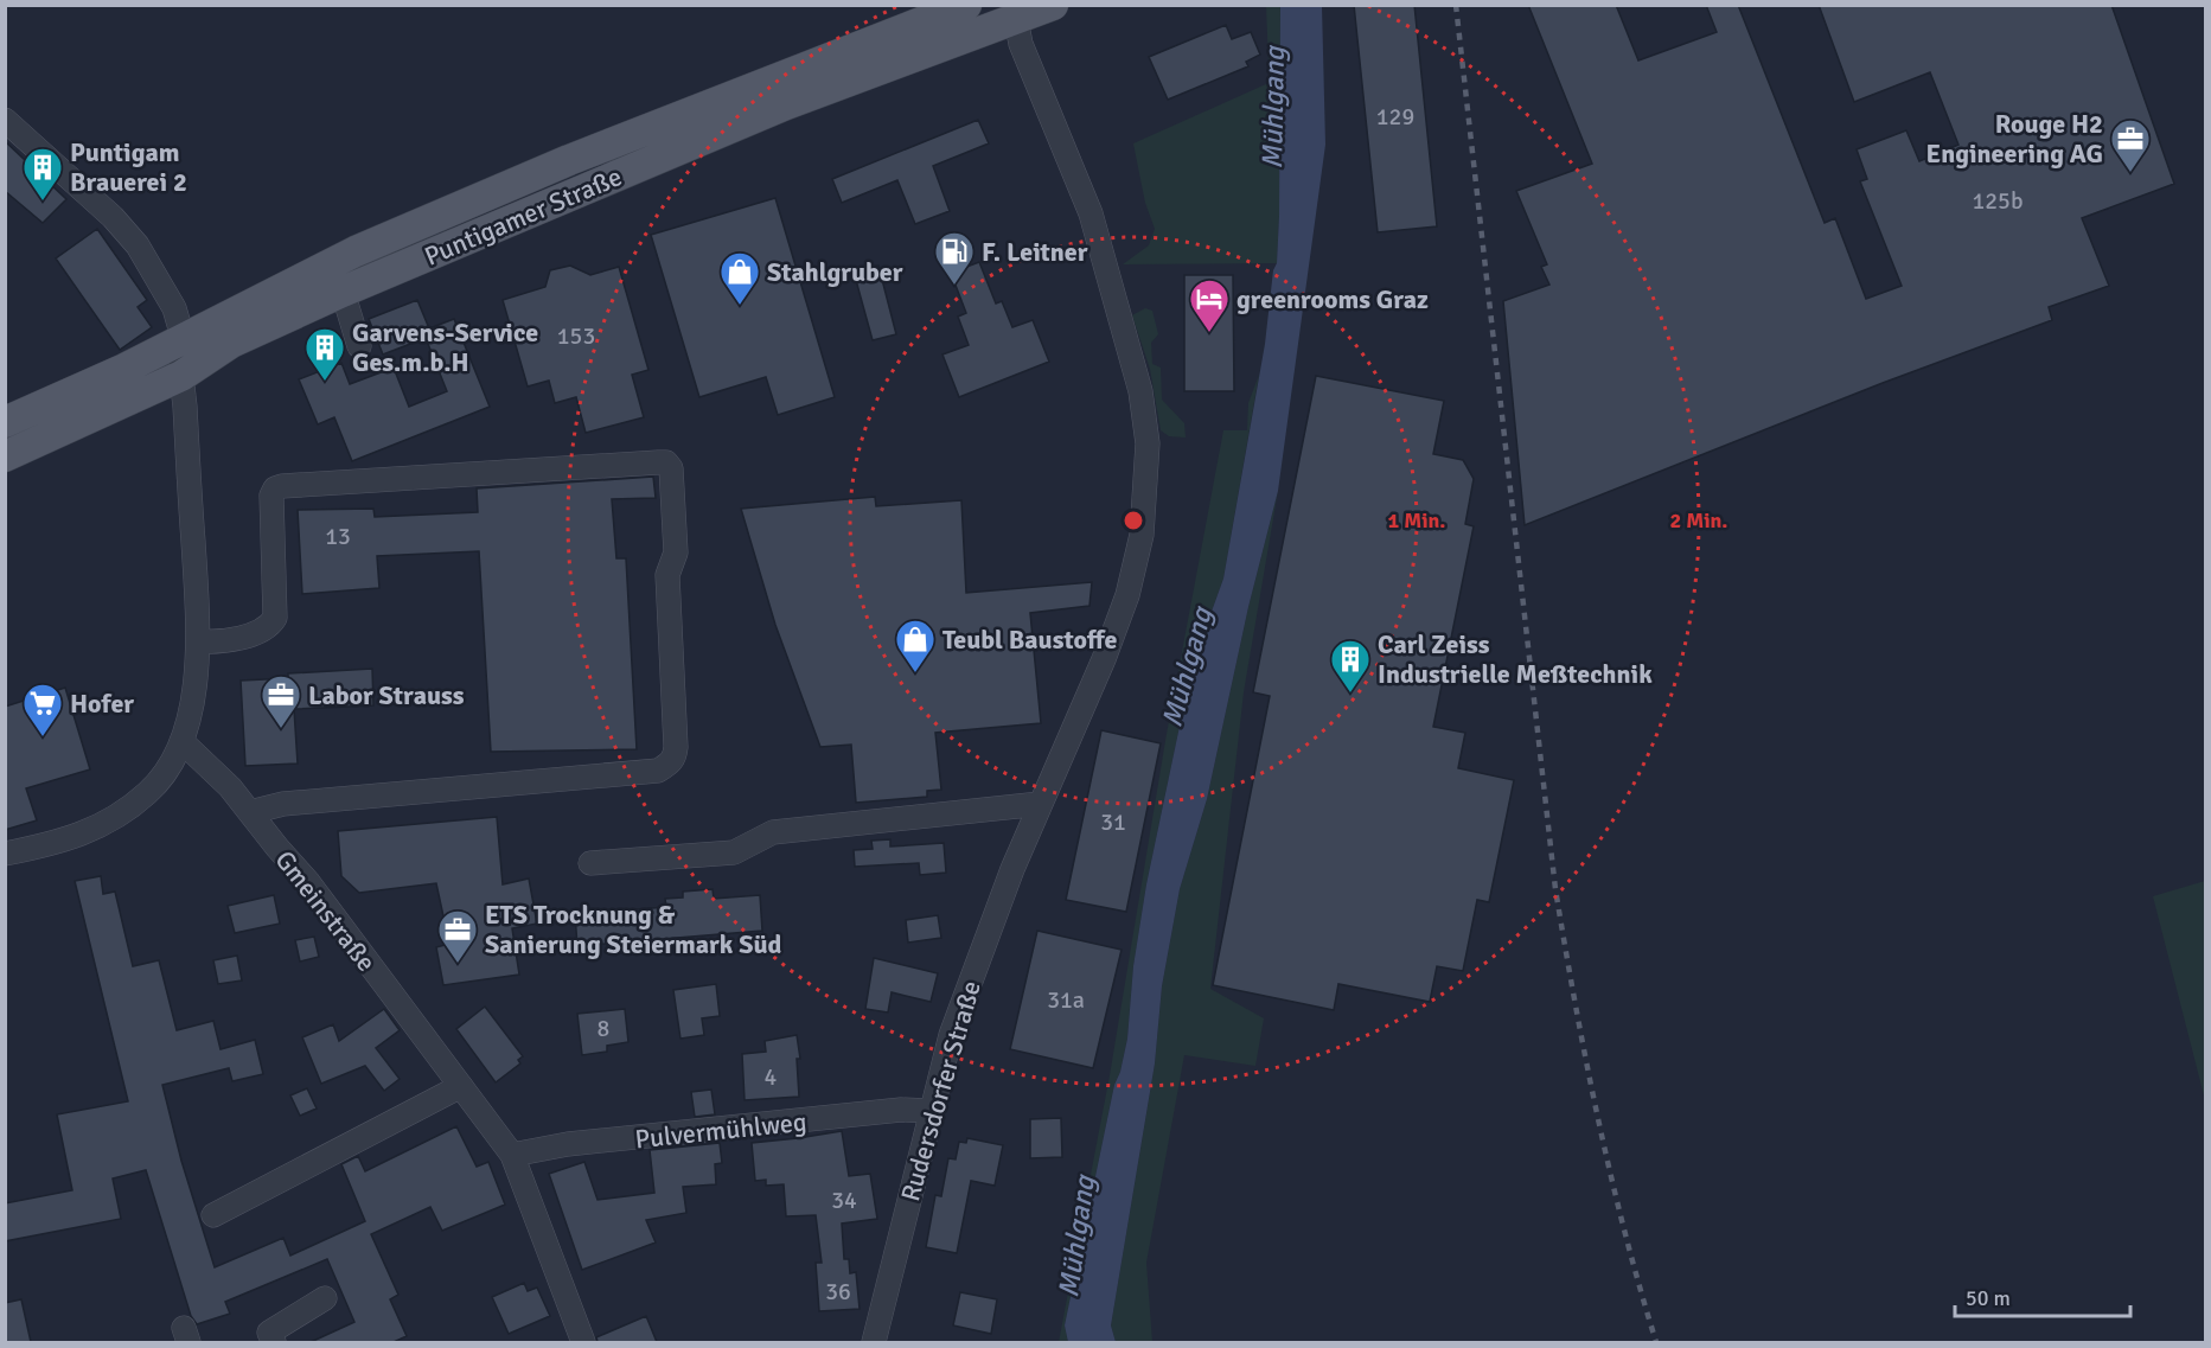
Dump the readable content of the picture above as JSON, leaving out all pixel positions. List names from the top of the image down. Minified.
{"streets":{"main road":["Puntigamer Straße"],"street":["Gmeinstraße","Rudersdorfer Straße","Pulvermühlweg"]},"crossings":[["Puntigamer Straße","Rudersdorfer Straße"],["Gmeinstraße","Pulvermühlweg"],["Rudersdorfer Straße","Pulvermühlweg"]],"water":["Mühlgang"],"places":{"office":["Rouge H2 Engineering AG","Labor Strauss","ETS Trocknung & Sanierung Steiermark Süd"],"building":["Puntigam Brauerei 2","Garvens-Service Ges.m.b.H","Carl Zeiss Industrielle Meßtechnik"],"fuel station":["F. Leitner"],"shop":["Stahlgruber","Teubl Baustoffe"],"hotel":["greenrooms Graz"],"supermarket":["Hofer"]},"house_numbers":["129","125b","153","13","31","31a","8","4","34","36"],"scale_bar":"50 m","rings":["1 Min.","2 Min."]}
